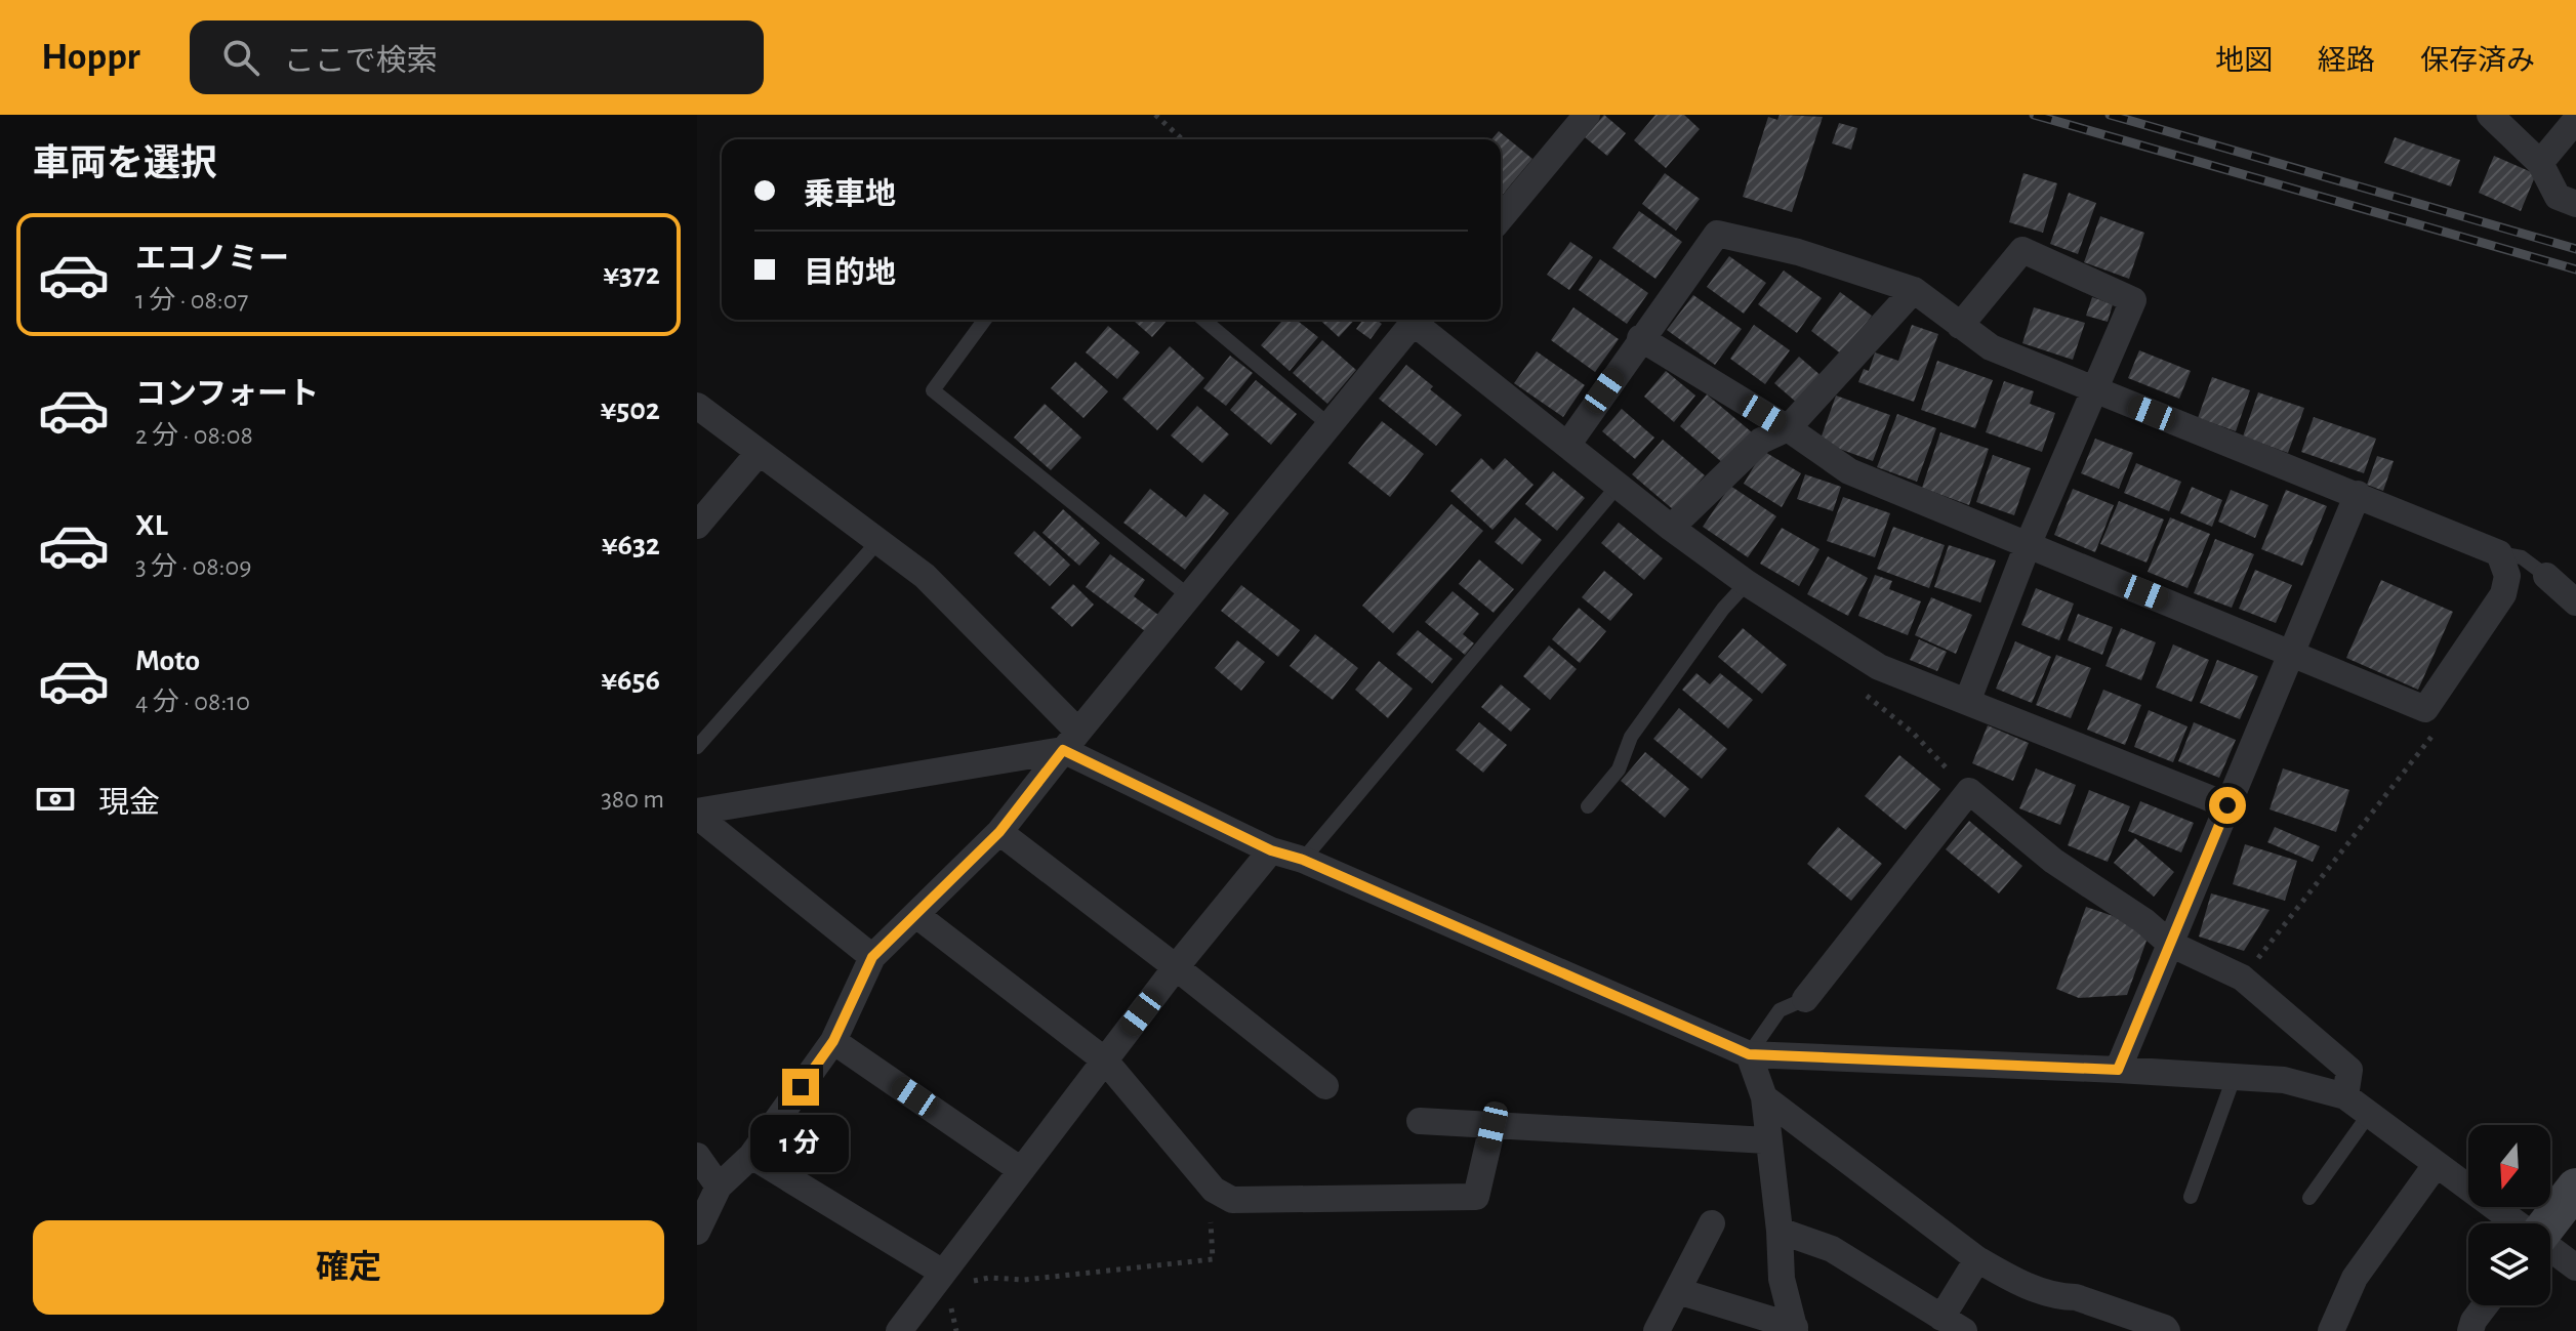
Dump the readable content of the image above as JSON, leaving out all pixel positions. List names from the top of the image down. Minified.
{"north":"bottom","page":{"header":"Hoppr","search":"ここで検索","nav":["地図","経路","保存済み"],"heading":"車両を選択","banner":["乗車地","目的地"],"list":[{"name":"エコノミー","note":"1 分 · 08:07","value":"¥372"},{"name":"コンフォート","note":"2 分 · 08:08","value":"¥502"},{"name":"XL","note":"3 分 · 08:09","value":"¥632"},{"name":"Moto","note":"4 分 · 08:10","value":"¥656"}],"pay":["現金","380 m"],"bubble":"1 分","buttons":"確定"}}
